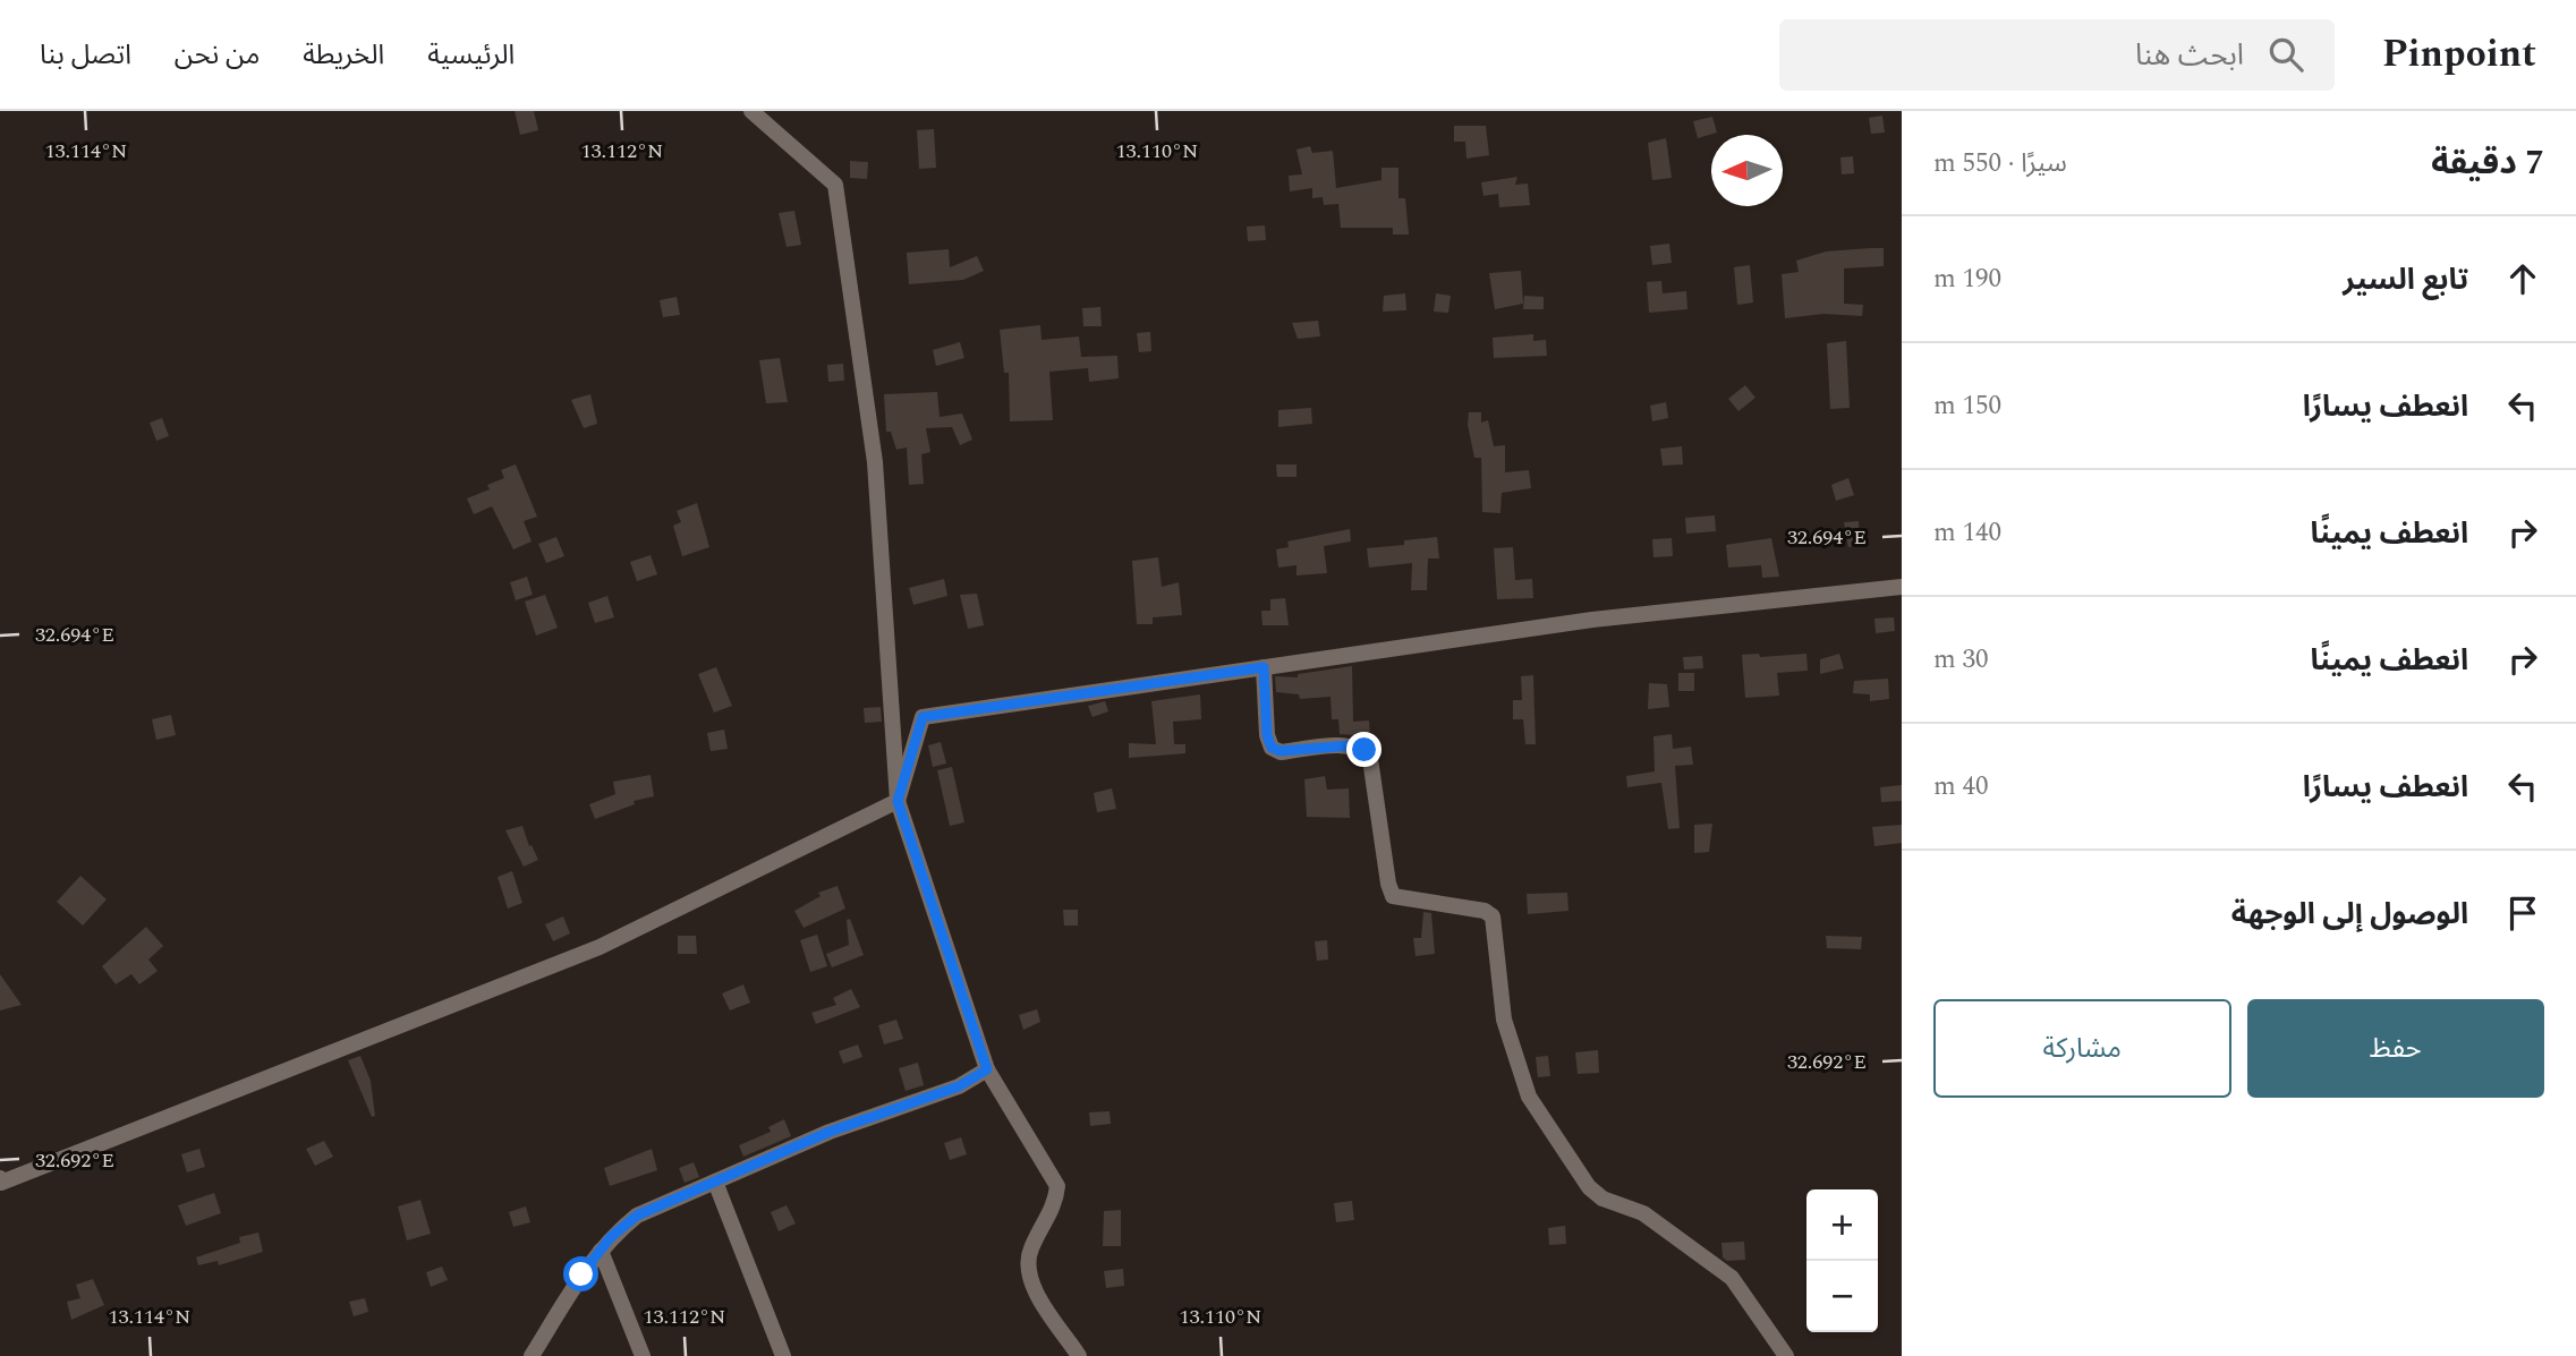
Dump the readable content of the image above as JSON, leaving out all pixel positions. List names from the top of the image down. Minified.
{"north":"left","page":{"header":"Pinpoint","search":"ابحث هنا","nav":["الرئيسية","الخريطة","من نحن","اتصل بنا"],"heading":["7 دقيقة","سيرًا · 550 m"],"list":[["تابع السير","190 m"],["انعطف يسارًا","150 m"],["انعطف يمينًا","140 m"],["انعطف يمينًا","30 m"],["انعطف يسارًا","40 m"],"الوصول إلى الوجهة"],"buttons":["حفظ","مشاركة"],"map_buttons":["+","−"]},"coordinates":["13.114°N","13.112°N","13.110°N","32.694°E","32.692°E"]}
